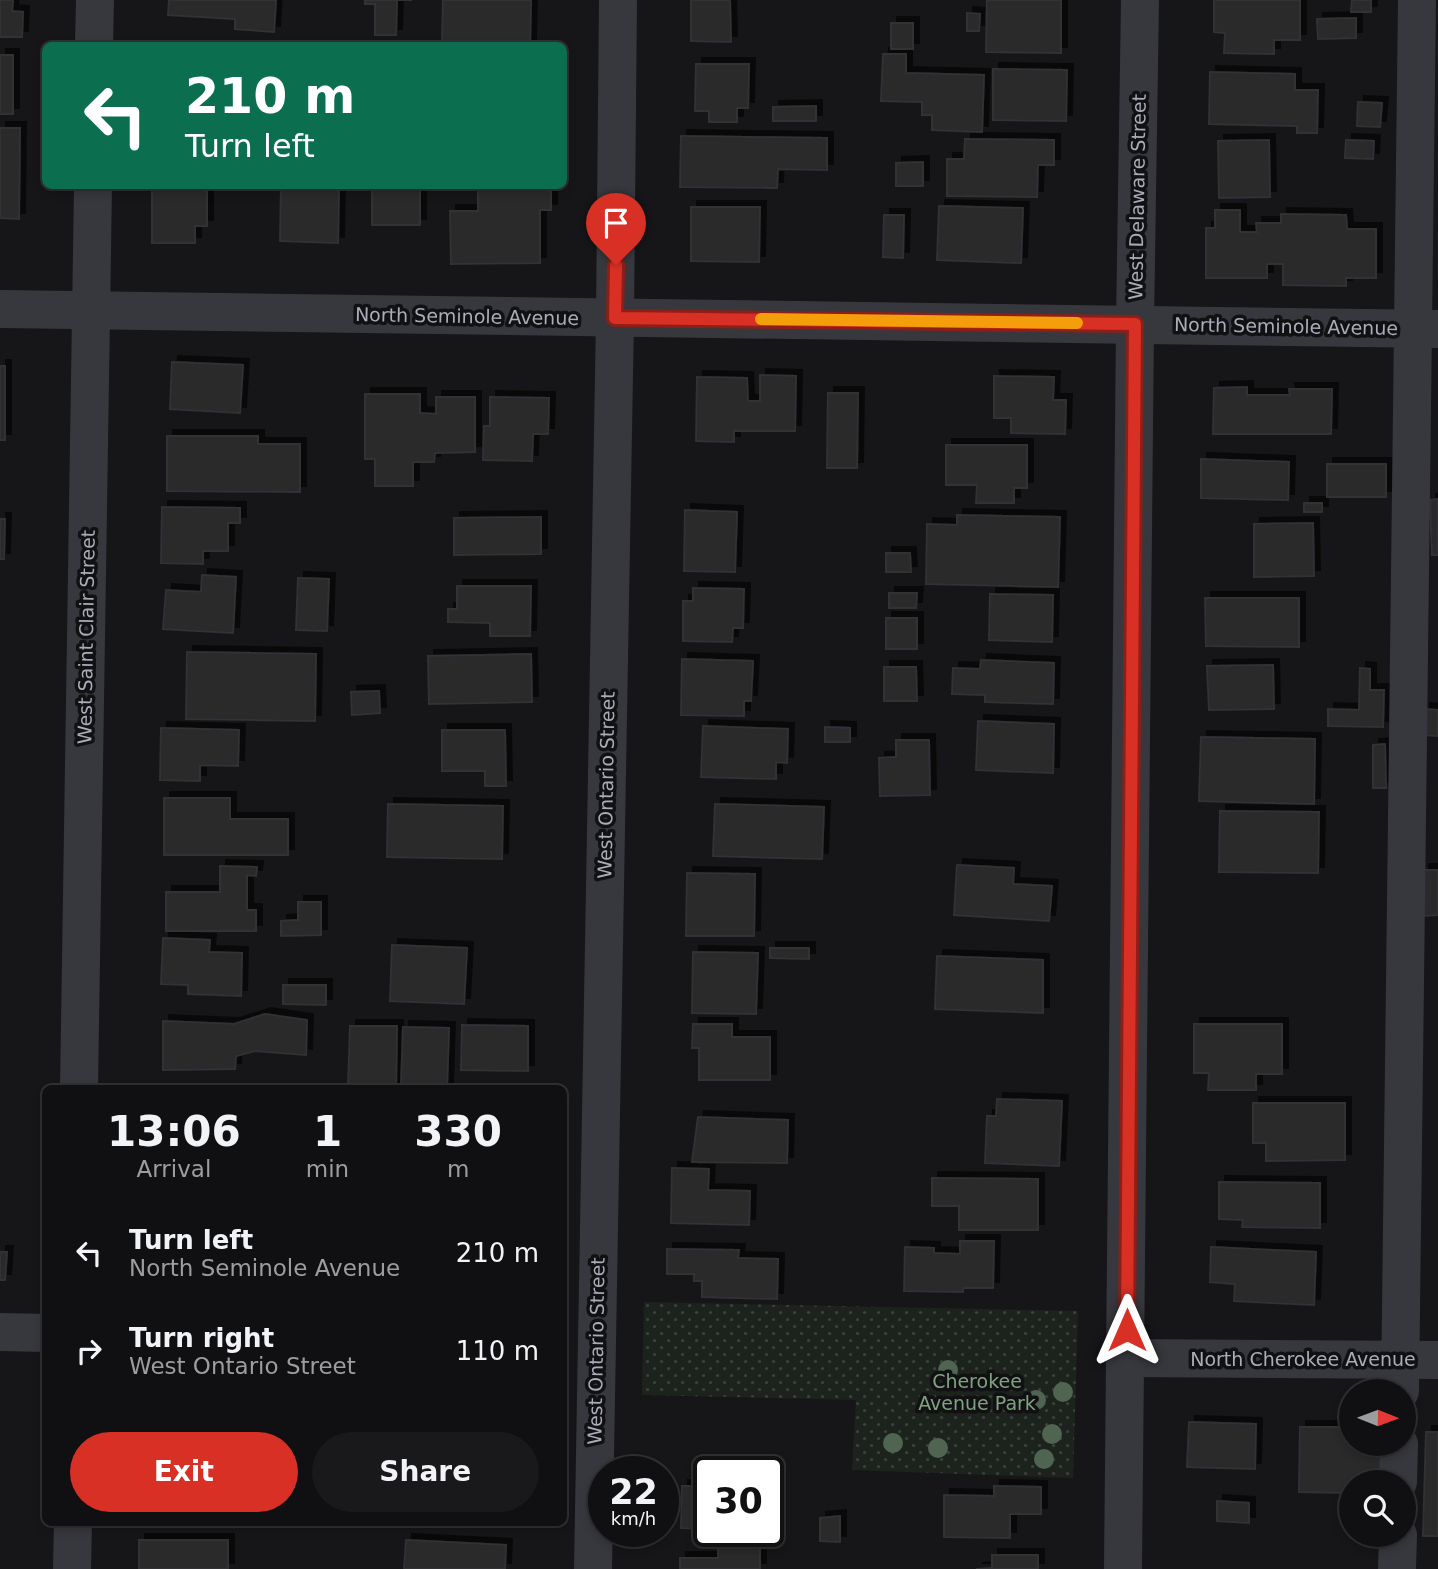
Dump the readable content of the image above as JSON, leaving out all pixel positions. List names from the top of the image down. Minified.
{"streets":{"street":["West Delaware Street","North Seminole Avenue","West Saint Clair Street","West Ontario Street","North Cherokee Avenue"]},"crossings":[["West Delaware Street","North Seminole Avenue"],["West Delaware Street","North Cherokee Avenue"],["North Seminole Avenue","West Saint Clair Street"],["North Seminole Avenue","West Ontario Street"]],"parks":["Cherokee Avenue Park"],"north":"right","page":{"turn":["210 m","Turn left"],"eta":["13:06","Arrival","1","min","330","m"],"list":[{"name":"Turn left","note":"North Seminole Avenue","value":"210 m"},{"name":"Turn right","note":"West Ontario Street","value":"110 m"}],"buttons":["Exit","Share"],"speed":"22 km/h","limit":"30"}}
